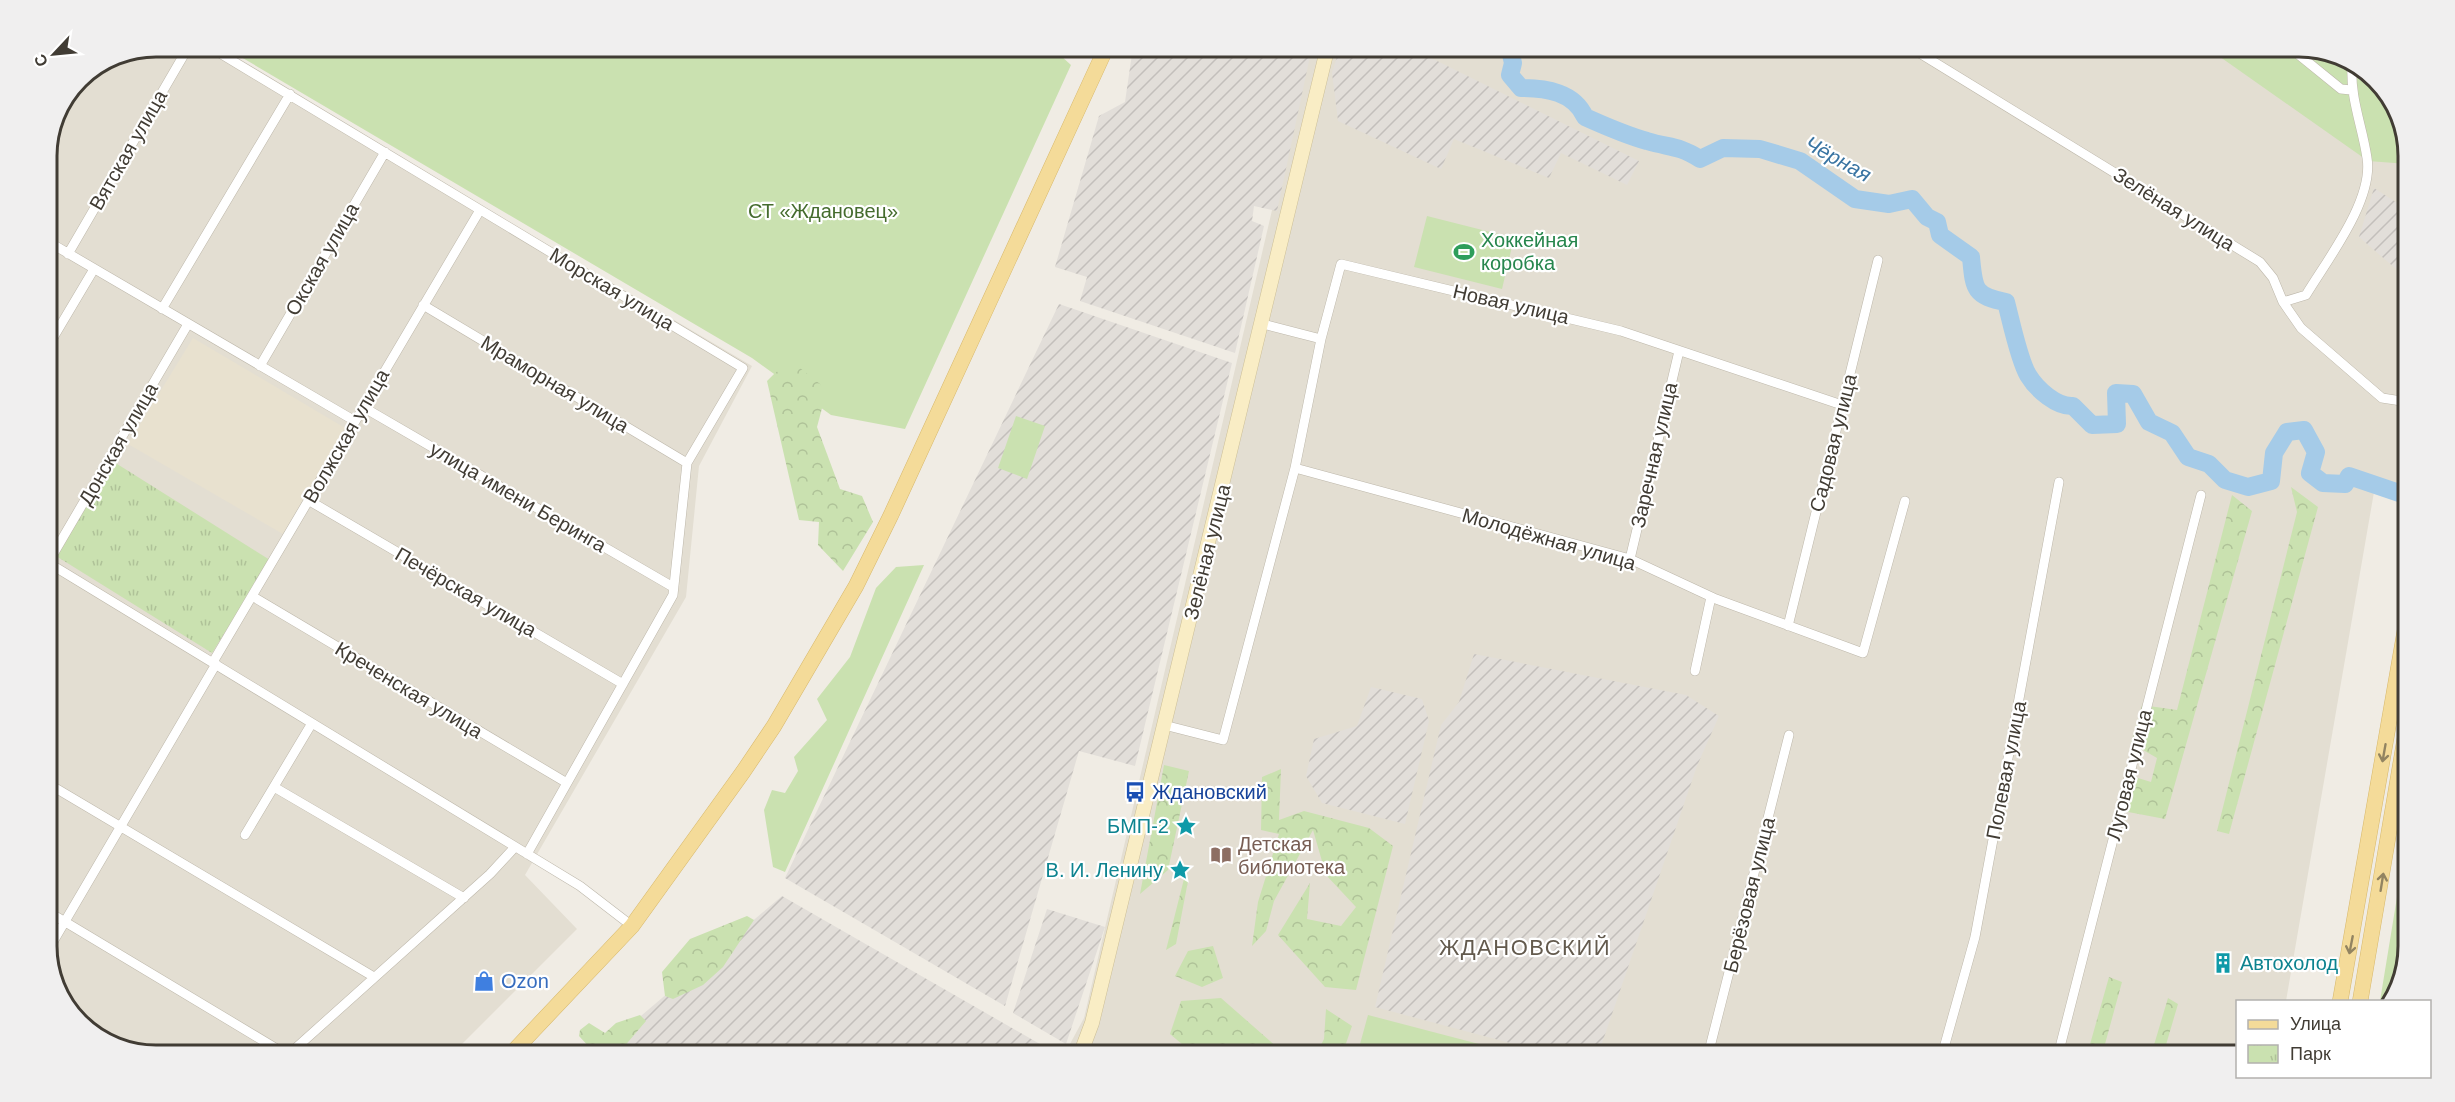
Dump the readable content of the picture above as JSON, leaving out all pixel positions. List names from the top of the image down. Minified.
{"streets":{"street":["Вятская улица","Зелёная улица","Окская улица","Морская улица","Новая улица","Мраморная улица","Волжская улица","Садовая улица","Донская улица","Заречная улица","улица имени Беринга","Молодёжная улица","Печёрская улица","Креченская улица","Полевая улица","Луговая улица","Берёзовая улица"]},"crossings":[["Окская улица","Морская улица"],["Морская улица","Мраморная улица"],["Морская улица","Волжская улица"],["Новая улица","Садовая улица"],["Новая улица","Заречная улица"],["Мраморная улица","Волжская улица"],["Волжская улица","улица имени Беринга"],["Волжская улица","Печёрская улица"],["Волжская улица","Креченская улица"],["Садовая улица","Молодёжная улица"],["Заречная улица","Молодёжная улица"]],"districts":["ЖДАНОВСКИЙ"],"water":["Чёрная"],"parks":["СТ «Ждановец»"],"places":{"sports":["Хоккейная коробка"],"bus stop":["Ждановский"],"place":["БМП-2","В. И. Ленину"],"library":["Детская библиотека"],"building":["Автохолод"],"shop":["Ozon"]},"legend":["Улица","Парк"],"north":"bottom left"}
